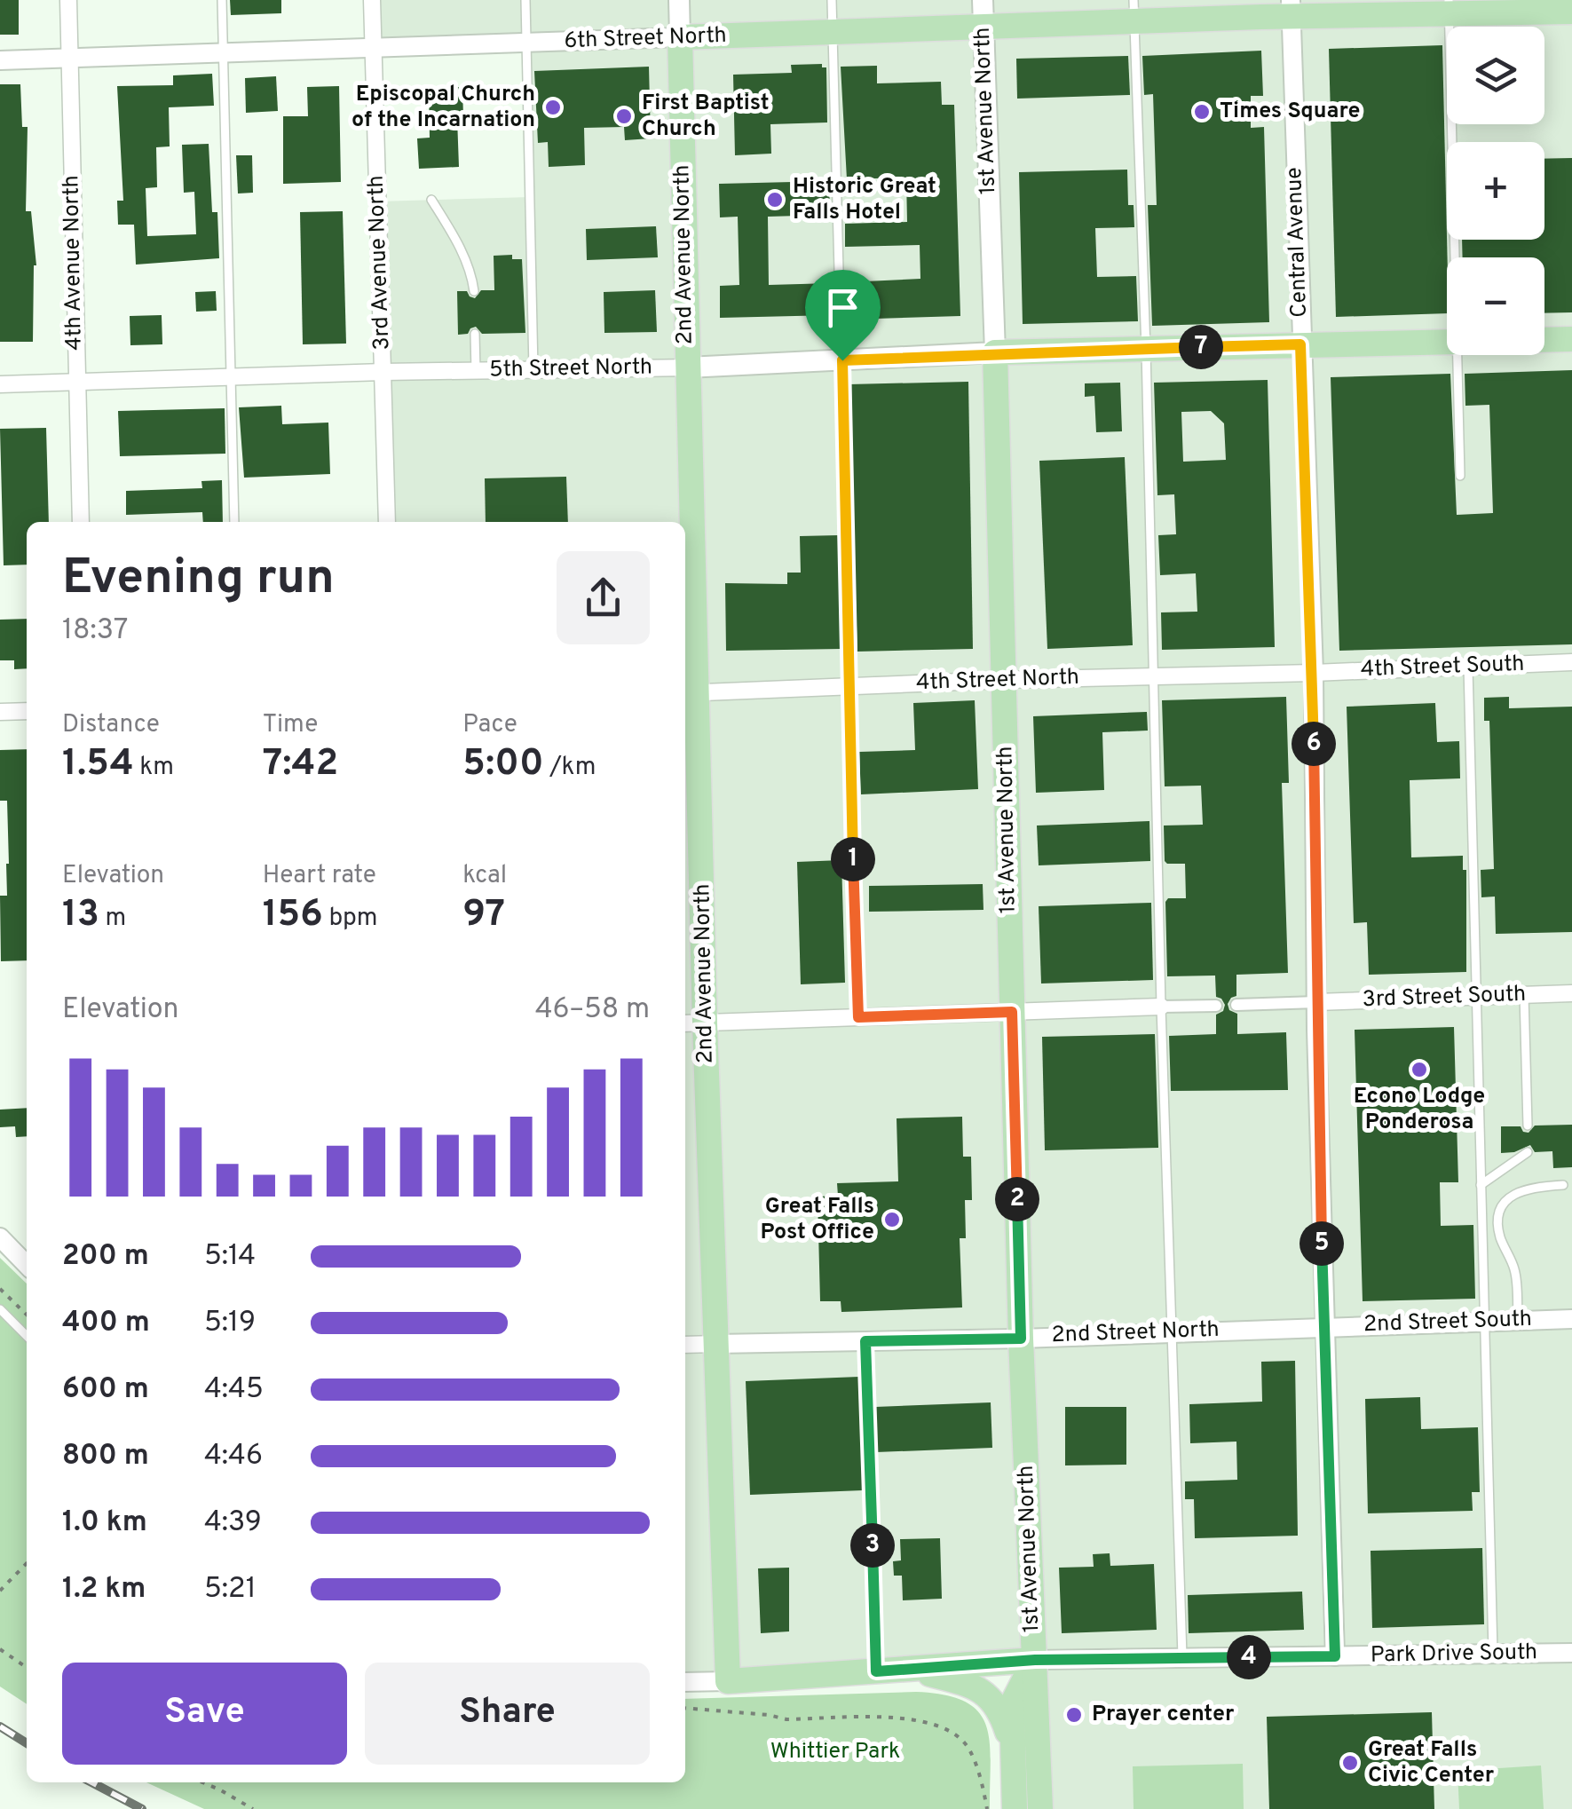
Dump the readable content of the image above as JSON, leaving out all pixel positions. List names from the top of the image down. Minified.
{"streets":{"main road":["6th Street North","1st Avenue North","2nd Avenue North","5th Street North"],"street":["Central Avenue","4th Avenue North","3rd Avenue North","4th Street South","4th Street North","3rd Street South","2nd Street South","2nd Street North","Park Drive South"]},"crossings":[["6th Street North","1st Avenue North"],["6th Street North","Central Avenue"],["6th Street North","2nd Avenue North"],["6th Street North","4th Avenue North"],["6th Street North","3rd Avenue North"],["1st Avenue North","5th Street North"],["1st Avenue North","4th Street North"],["1st Avenue North","2nd Street North"],["1st Avenue North","Park Drive South"],["Central Avenue","5th Street North"],["Central Avenue","4th Street South"],["Central Avenue","4th Street North"],["Central Avenue","3rd Street South"],["Central Avenue","2nd Street South"],["Central Avenue","2nd Street North"],["Central Avenue","Park Drive South"],["2nd Avenue North","5th Street North"],["2nd Avenue North","4th Street North"],["2nd Avenue North","2nd Street North"],["4th Avenue North","5th Street North"],["3rd Avenue North","5th Street North"],["4th Street South","4th Street North"],["2nd Street South","2nd Street North"]],"parks":["Whittier Park"],"places":["Episcopal Church of the Incarnation","Times Square","First Baptist Church","Historic Great Falls Hotel","Econo Lodge Ponderosa","Great Falls Post Office","Prayer center","Great Falls Civic Center"],"page":{"map_buttons":["+","−"],"pins":["7","6","1","2","5","3","4"],"heading":["Evening run","18:37"],"stats":[["Distance","1.54 km"],["Time","7:42"],["Pace","5:00 /km"],["Elevation","13 m"],["Heart rate","156 bpm"],["kcal","97"]],"chart":["Elevation","46–58 m"],"list":[{"name":"200 m","note":"5:14"},{"name":"400 m","note":"5:19"},{"name":"600 m","note":"4:45"},{"name":"800 m","note":"4:46"},{"name":"1.0 km","note":"4:39"},{"name":"1.2 km","note":"5:21"}],"buttons":["Save","Share"]}}
